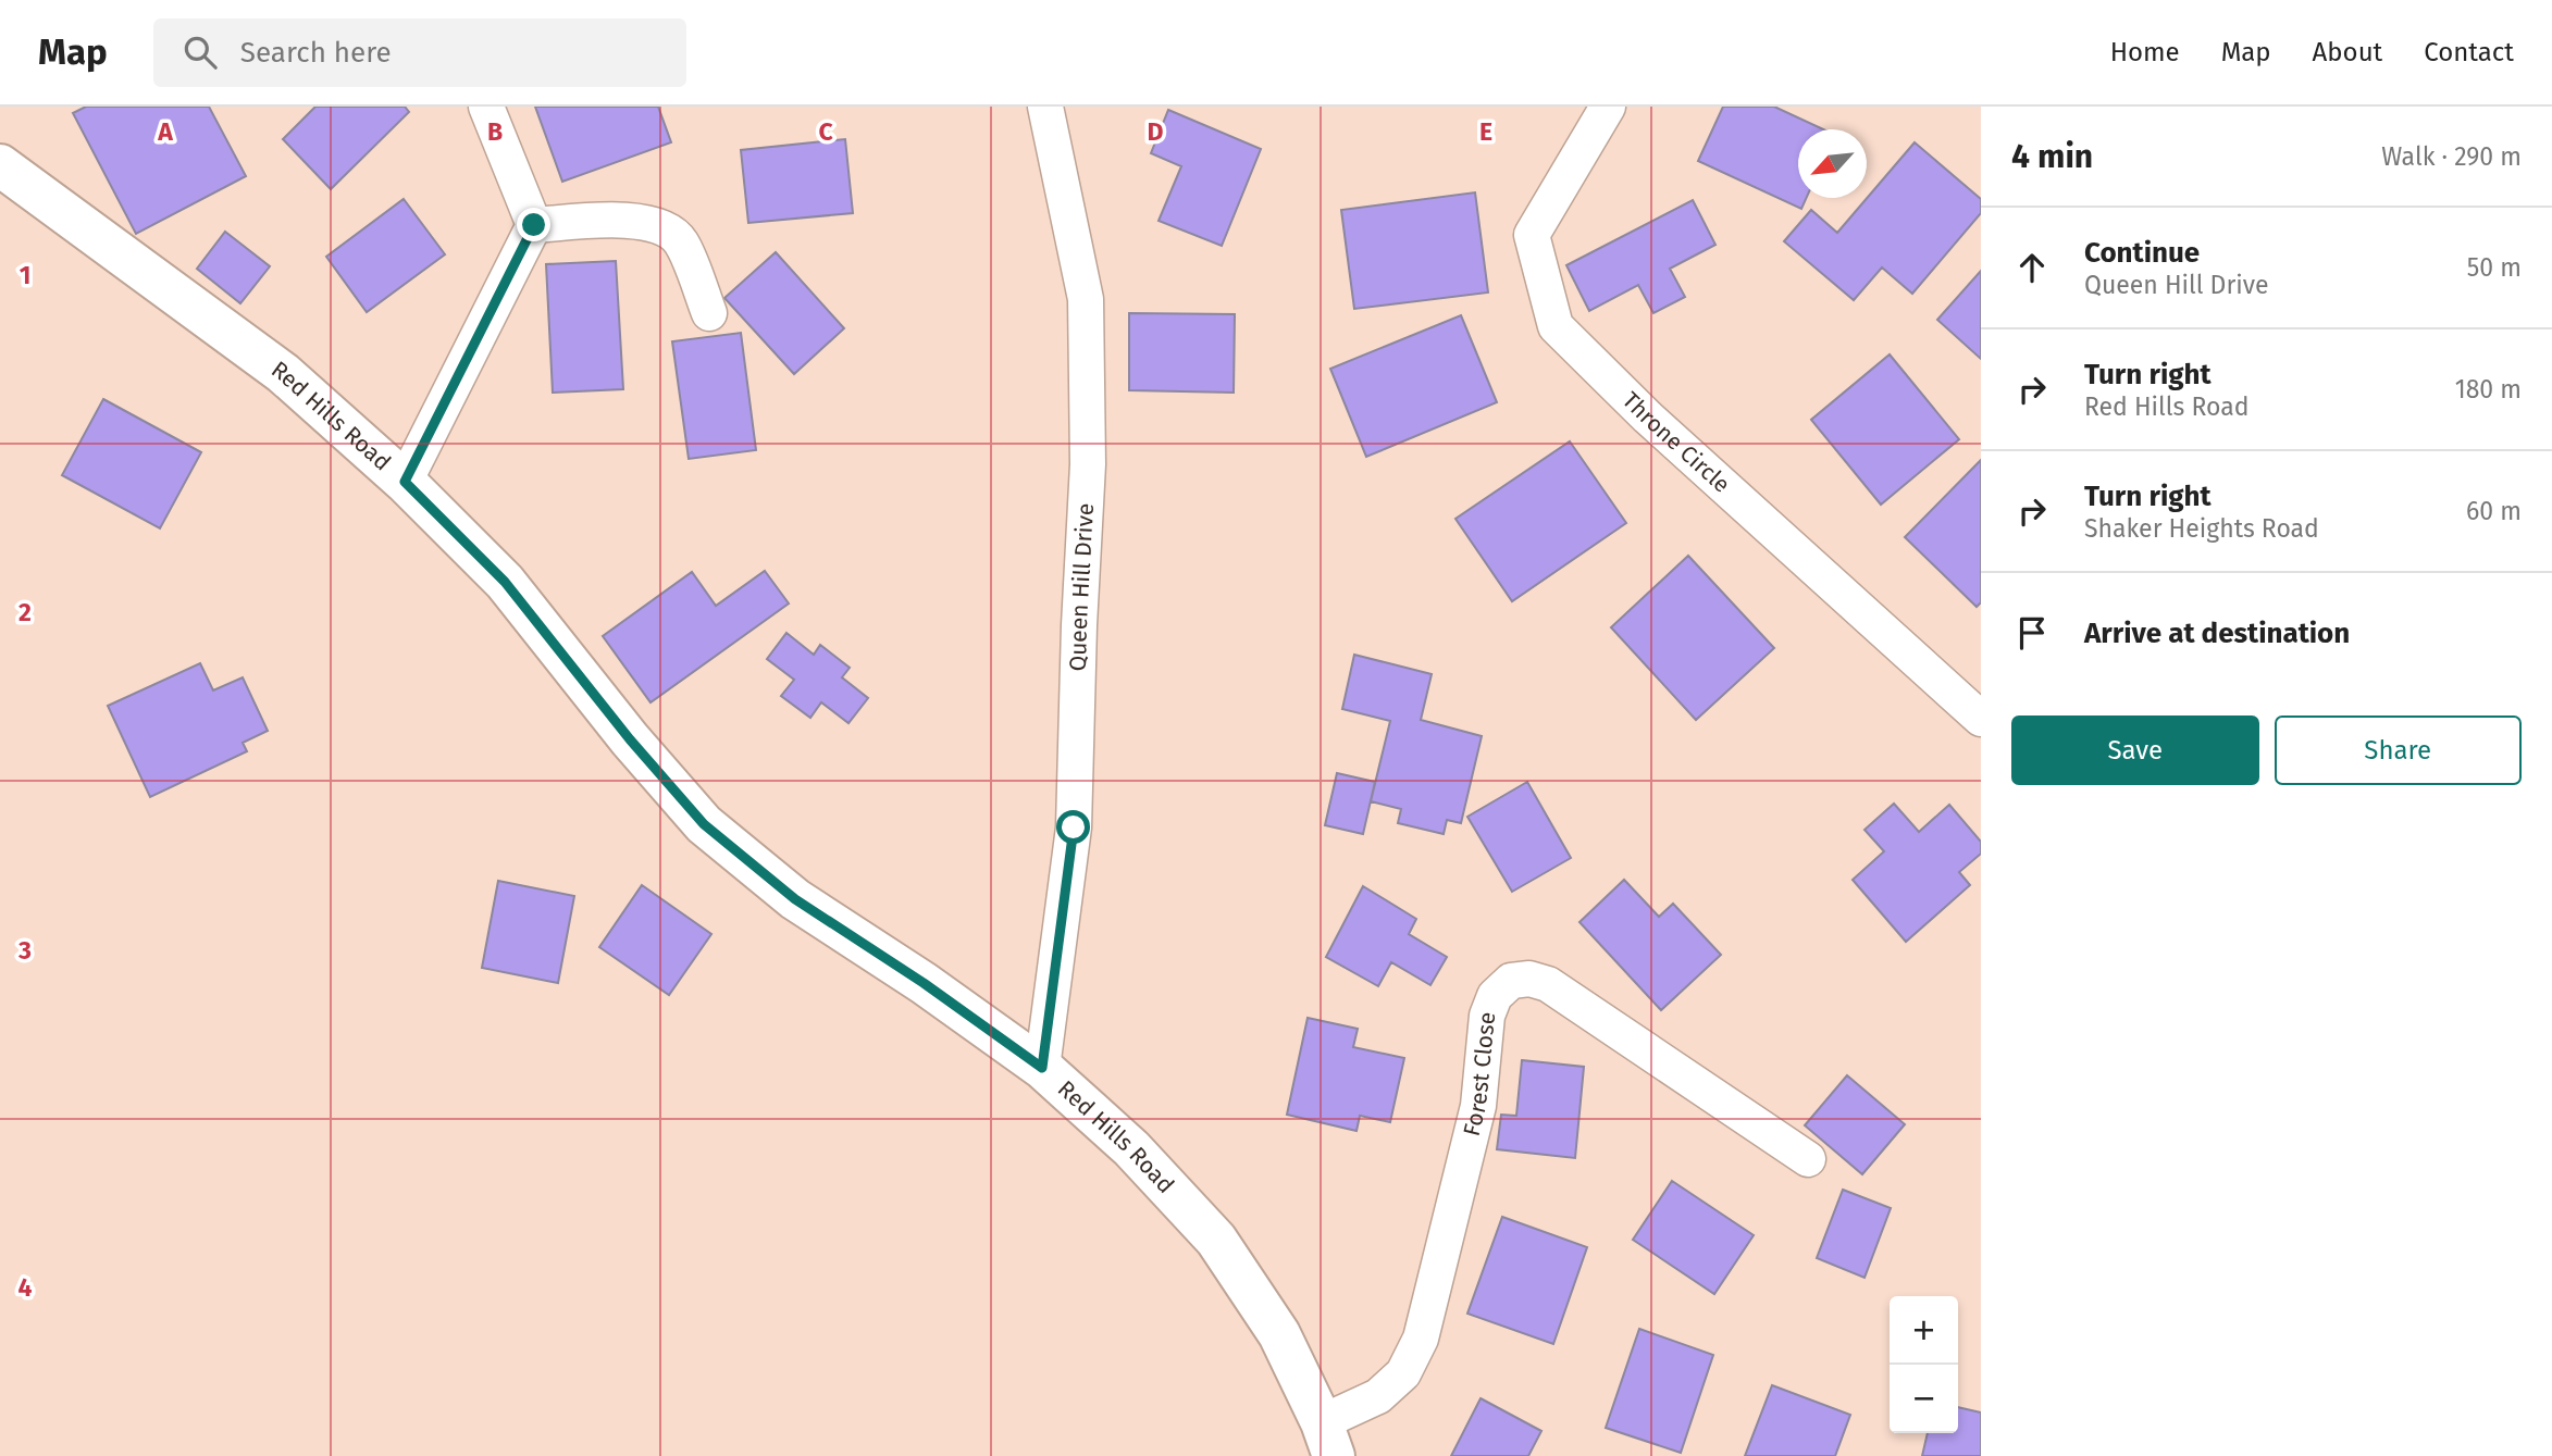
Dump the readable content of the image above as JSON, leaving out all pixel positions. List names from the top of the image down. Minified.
{"streets":{"main road":["Red Hills Road"],"street":["Throne Circle","Queen Hill Drive","Forest Close"]},"crossings":[["Red Hills Road","Queen Hill Drive"],["Red Hills Road","Forest Close"]],"north":"bottom left","page":{"header":"Map","search":"Search here","nav":["Home","Map","About","Contact"],"heading":["4 min","Walk · 290 m"],"list":[["Continue","Queen Hill Drive","50 m"],["Turn right","Red Hills Road","180 m"],["Turn right","Shaker Heights Road","60 m"],"Arrive at destination"],"buttons":["Save","Share"],"map_buttons":["+","−"]},"grid":{"columns":["A","B","C","D","E"],"rows":["1","2","3","4"]}}
